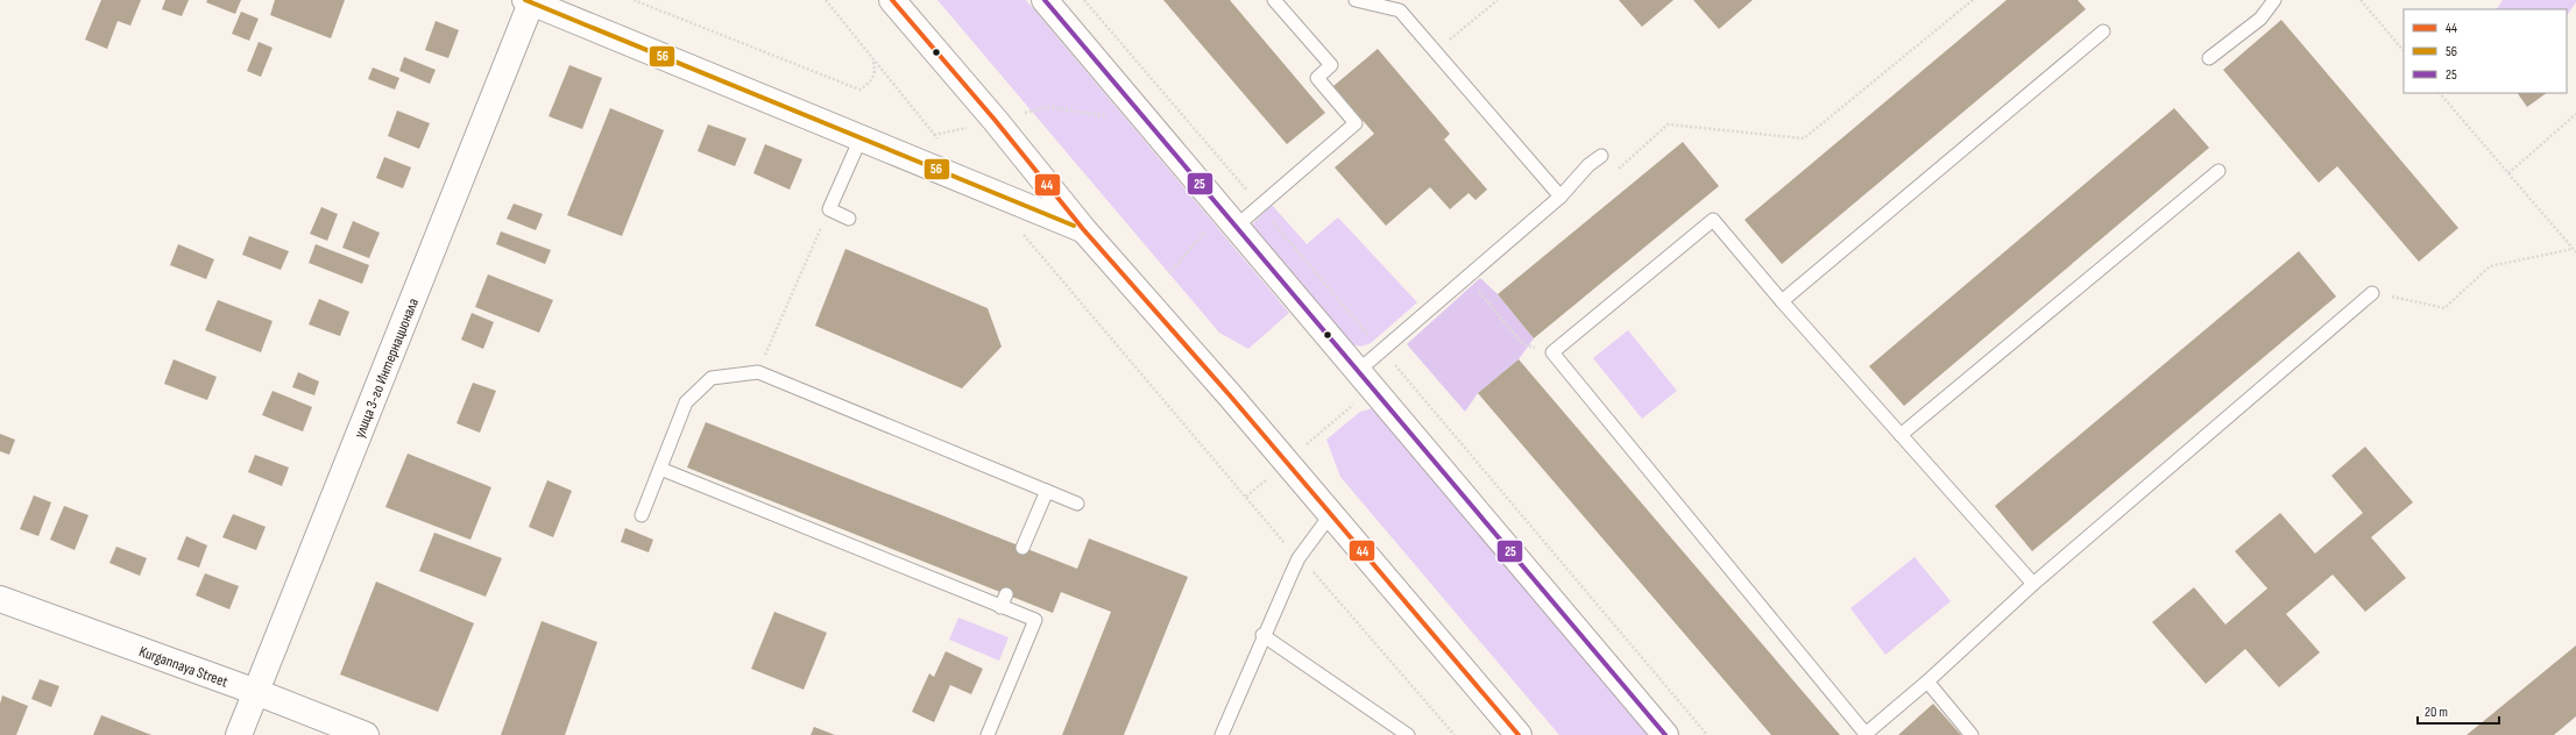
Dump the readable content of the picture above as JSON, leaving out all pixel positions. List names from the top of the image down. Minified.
{"streets":{"street":["улица 3-го Интернационала","Kurgannaya Street"]},"crossings":[["улица 3-го Интернационала","Kurgannaya Street"]],"lines":["transit line 44","transit line 56","transit line 25"],"legend":["44","56","25"],"scale_bar":"20 m"}
